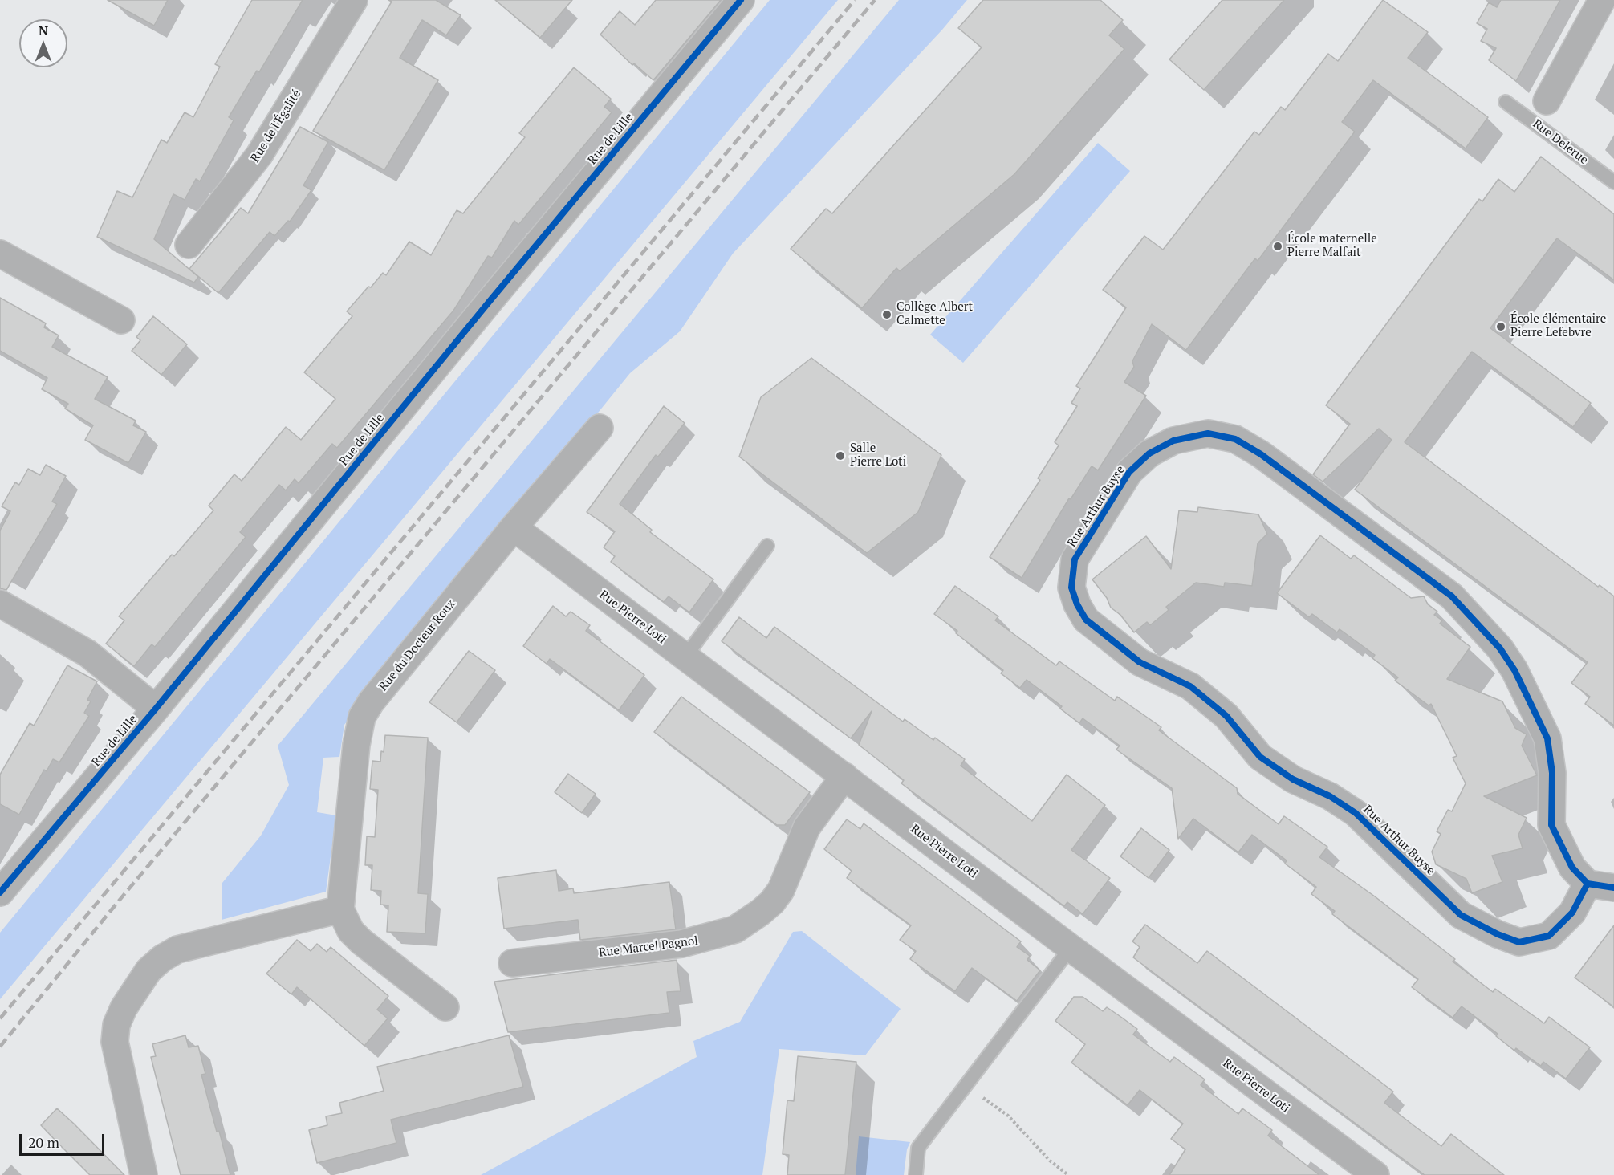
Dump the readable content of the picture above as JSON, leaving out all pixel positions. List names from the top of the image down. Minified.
{"streets":{"street":["Rue de l'Égalité","Rue de Lille","Rue Arthur Buyse","Rue Pierre Loti","Rue du Docteur Roux","Rue Marcel Pagnol"],"lane":["Rue Delerue"]},"crossings":[["Rue Pierre Loti","Rue du Docteur Roux"],["Rue Pierre Loti","Rue Marcel Pagnol"]],"places":["École maternelle Pierre Malfait","Collège Albert Calmette","École élémentaire Pierre Lefebvre","Salle Pierre Loti"],"scale_bar":"20 m","north":"top"}
